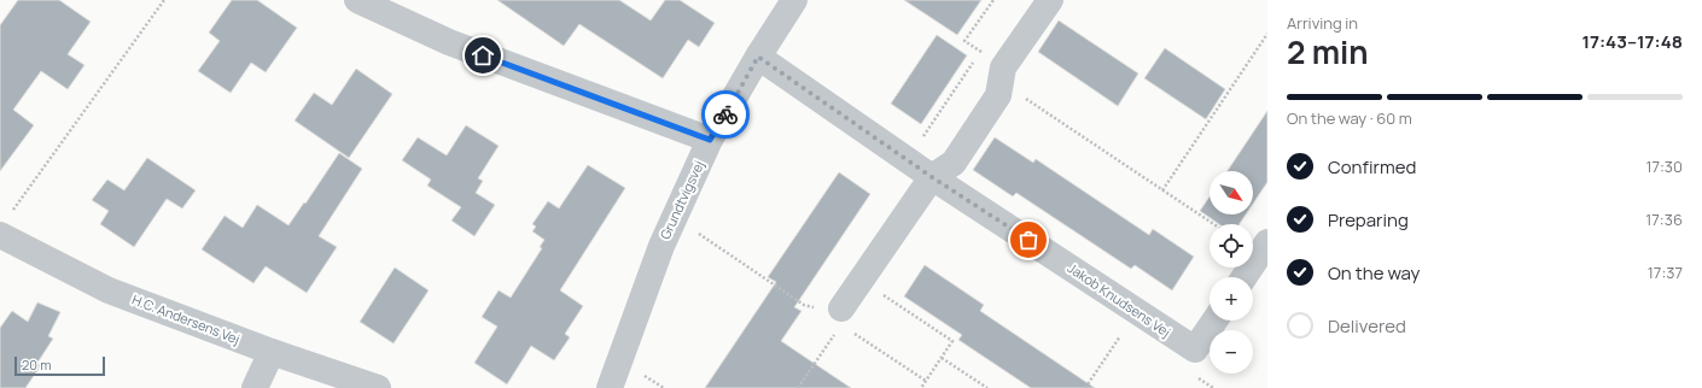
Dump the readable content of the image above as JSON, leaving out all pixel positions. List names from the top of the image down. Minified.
{"streets":{"street":["Grundtvigsvej","Jakob Knudsens Vej","H.C. Andersens Vej"]},"crossings":[["Grundtvigsvej","Jakob Knudsens Vej"]],"scale_bar":"20 m","north":"bottom right","page":{"heading":["2 min","Arriving in","17:43–17:48"],"bar":"On the way · 60 m","list":[["Confirmed","17:30"],["Preparing","17:36"],["On the way","17:37"],"Delivered"],"map_buttons":["+","−"],"scale":"20 m"}}
